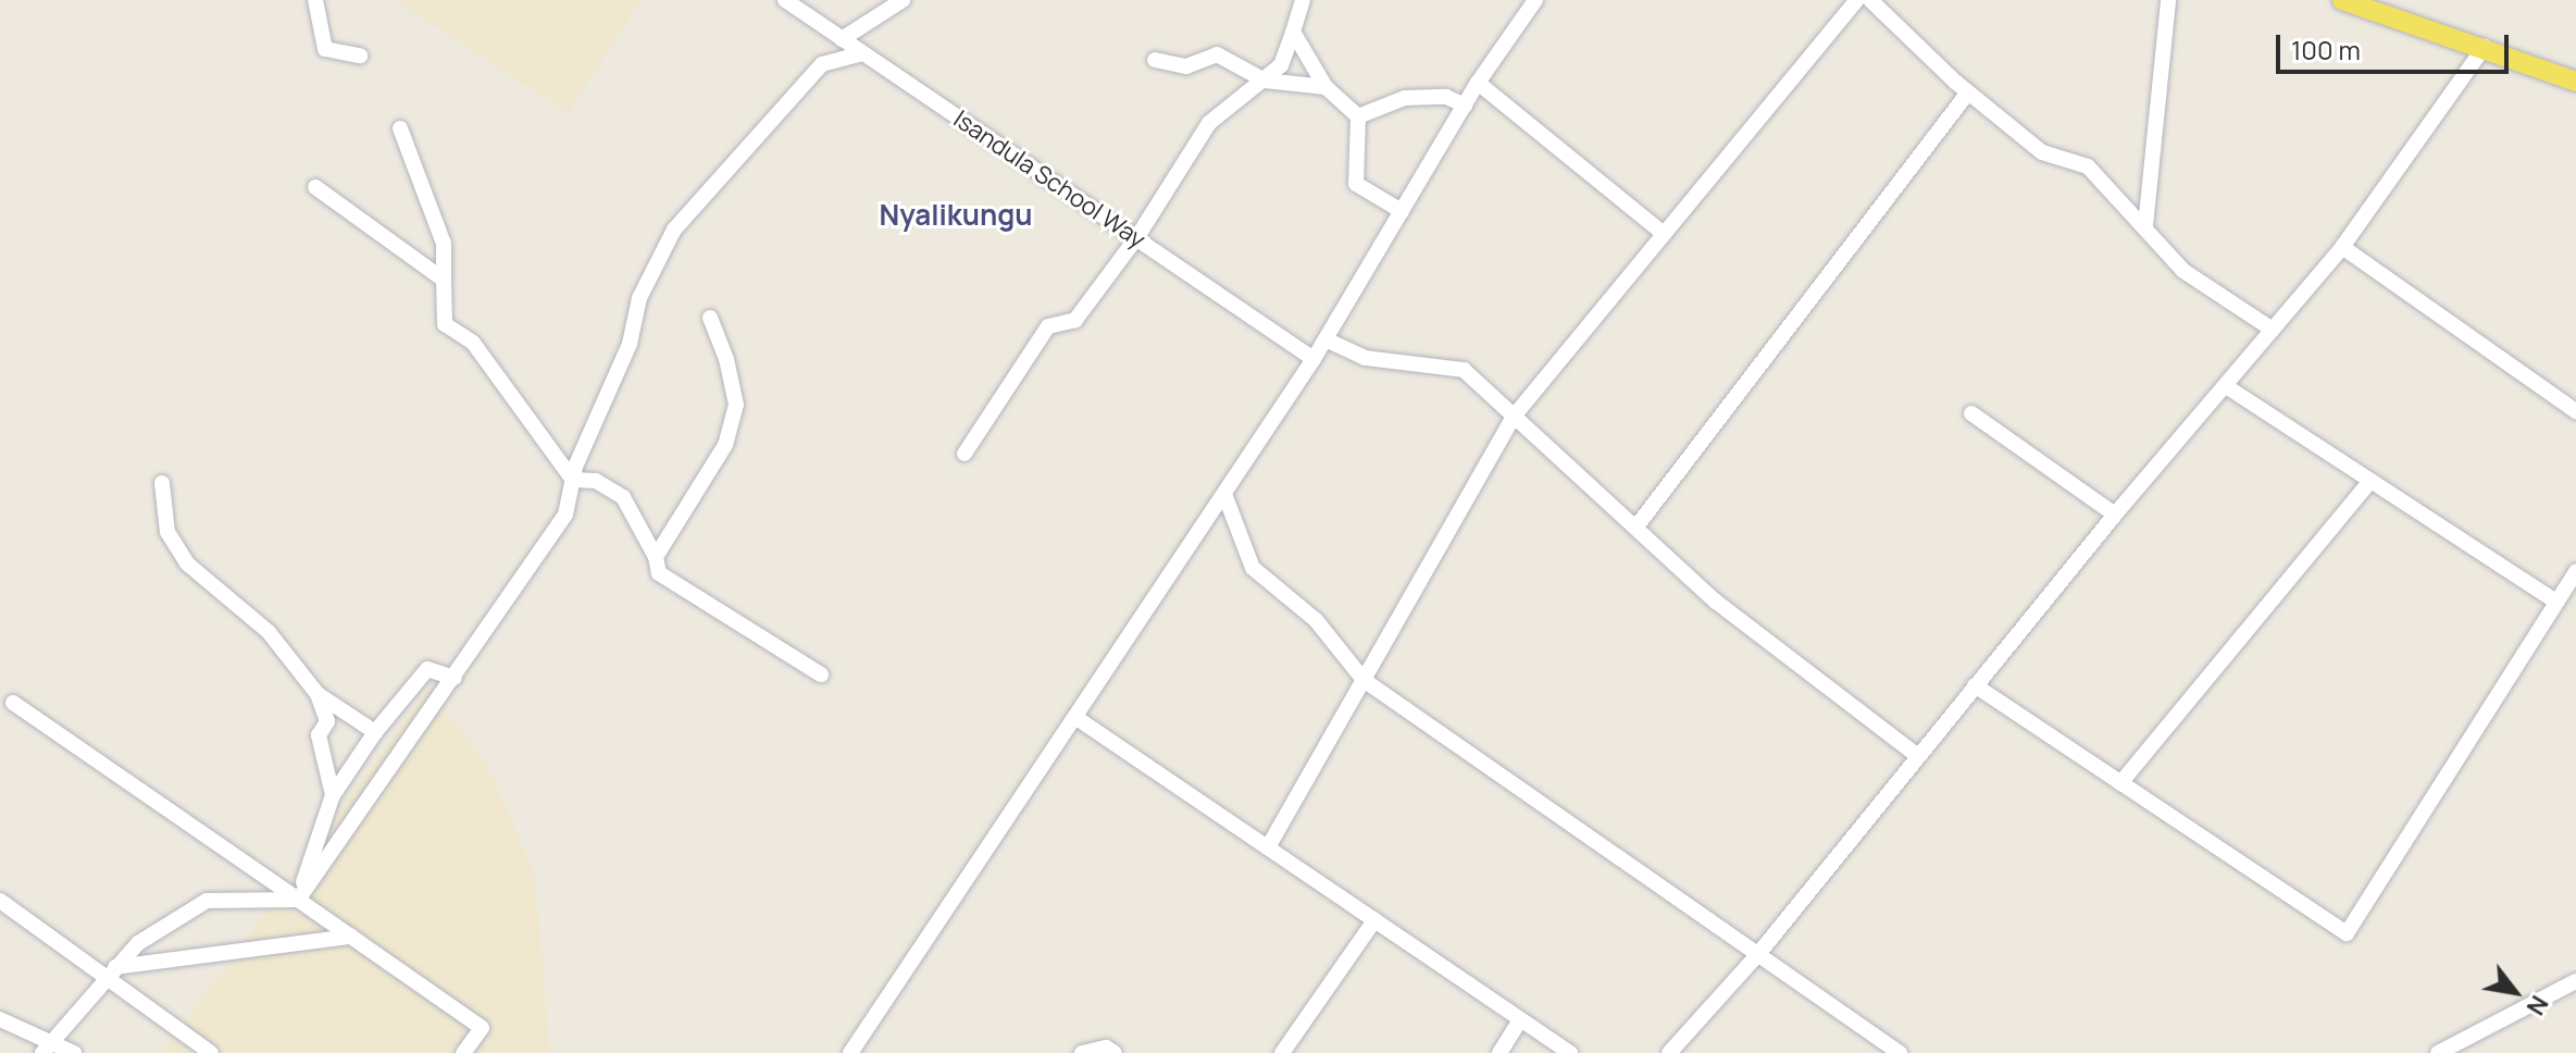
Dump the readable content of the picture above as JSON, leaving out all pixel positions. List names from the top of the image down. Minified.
{"streets":{"street":["Isandula School Way"]},"districts":["Nyalikungu"],"scale_bar":"100 m","north":"bottom right"}
